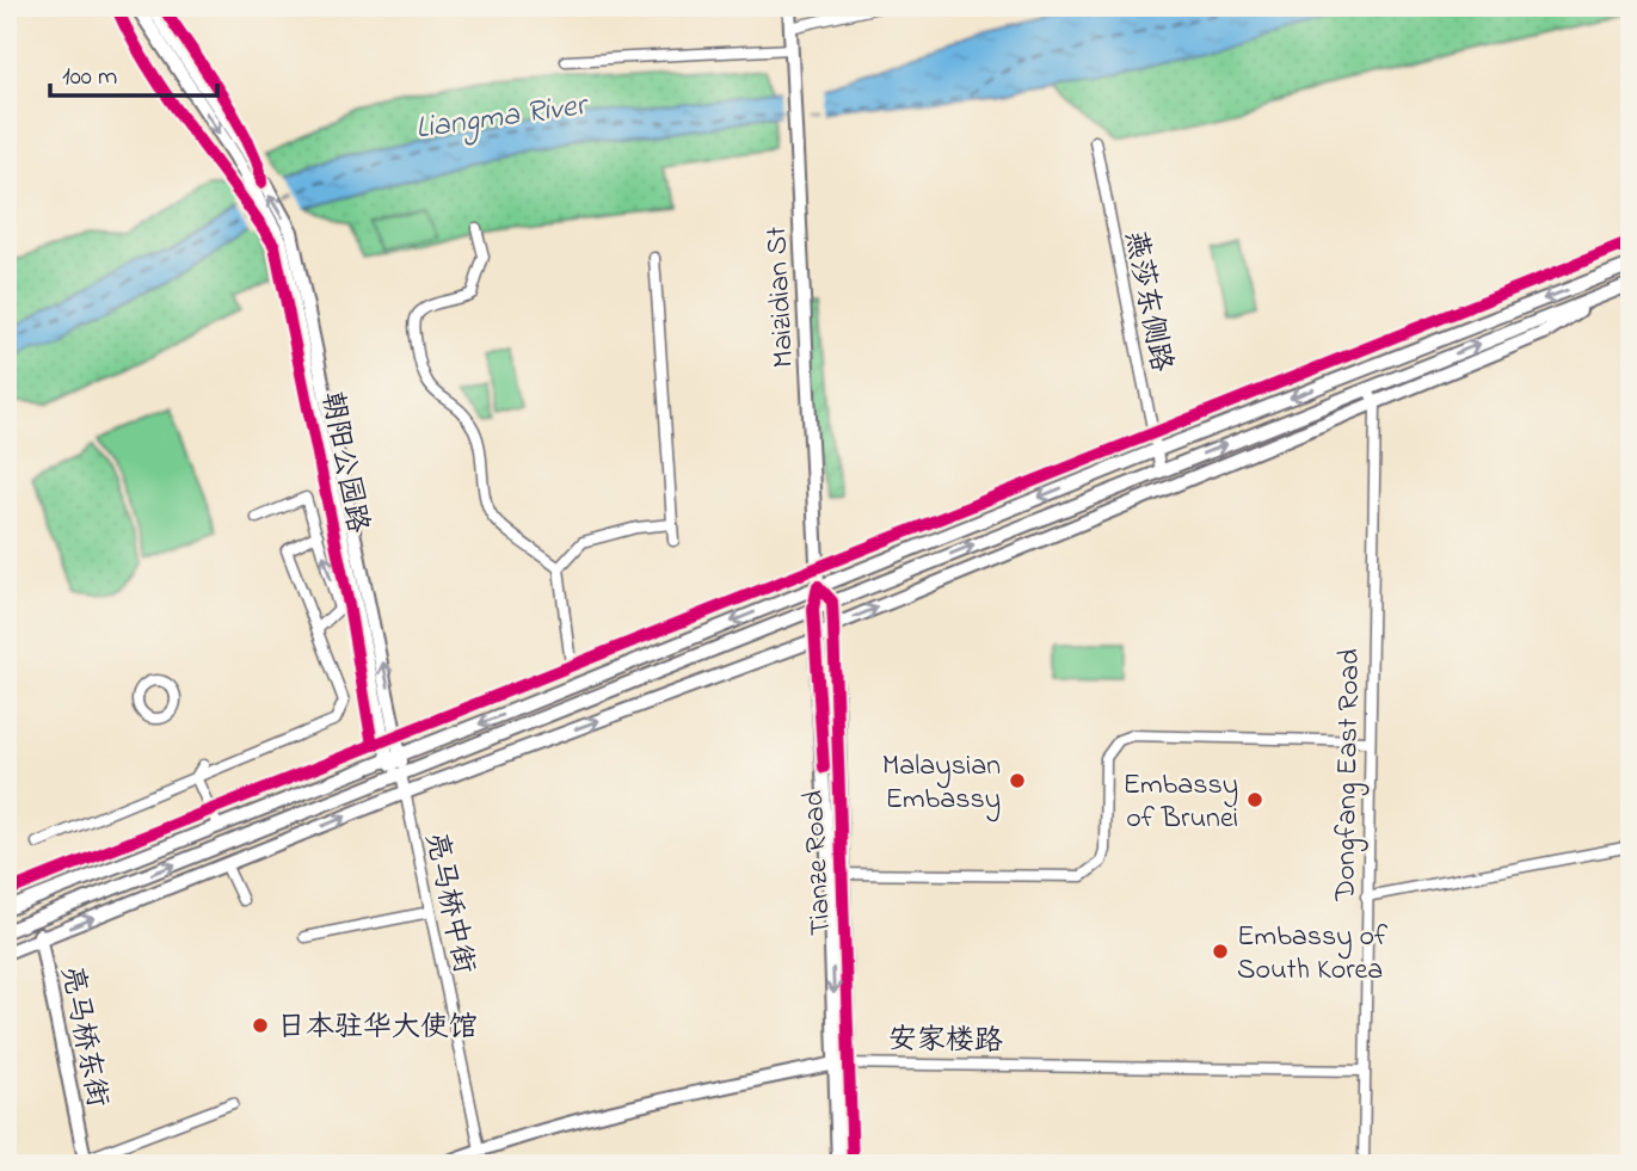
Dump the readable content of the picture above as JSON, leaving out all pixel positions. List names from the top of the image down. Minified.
{"streets":{"street":["Maizidian St","燕莎东侧路","Dongfang East Road","Tianze Road","亮马桥中街","亮马桥东街","安家楼路"],"cycle path":["朝阳公园路"]},"crossings":[["Maizidian St","Tianze Road"],["Dongfang East Road","安家楼路"],["Tianze Road","安家楼路"],["亮马桥中街","安家楼路"]],"water":["Liangma River"],"places":["Malaysian Embassy","Embassy of Brunei","Embassy of South Korea","日本驻华大使馆"],"scale_bar":"100 m"}
